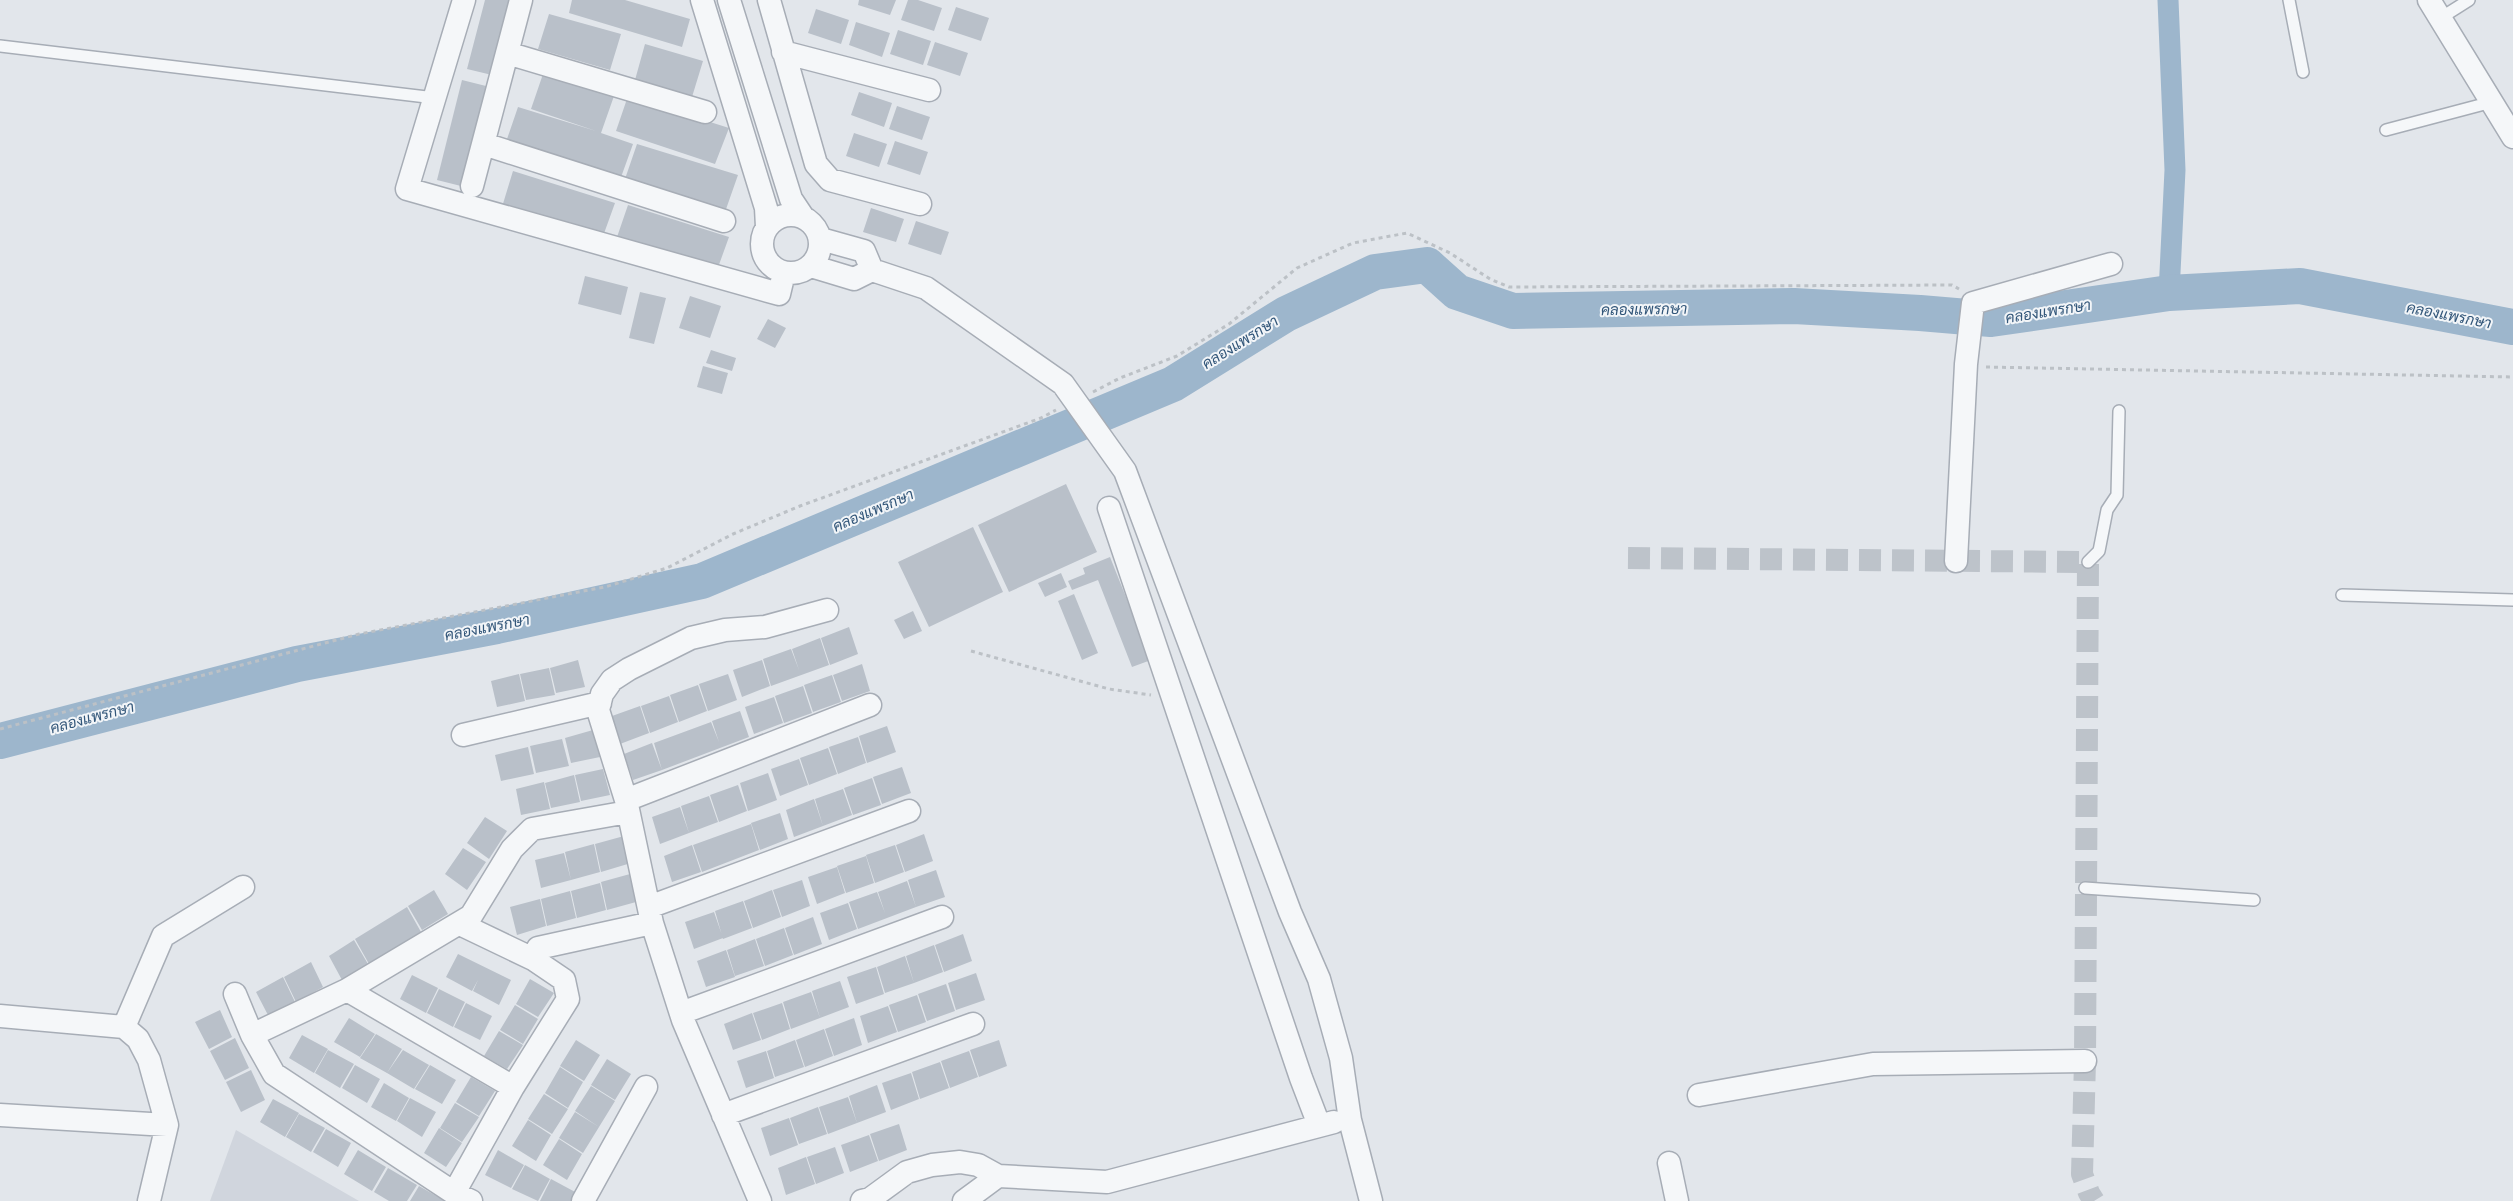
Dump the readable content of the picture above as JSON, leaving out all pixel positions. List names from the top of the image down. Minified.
{"water":["คลองแพรกษา"]}
